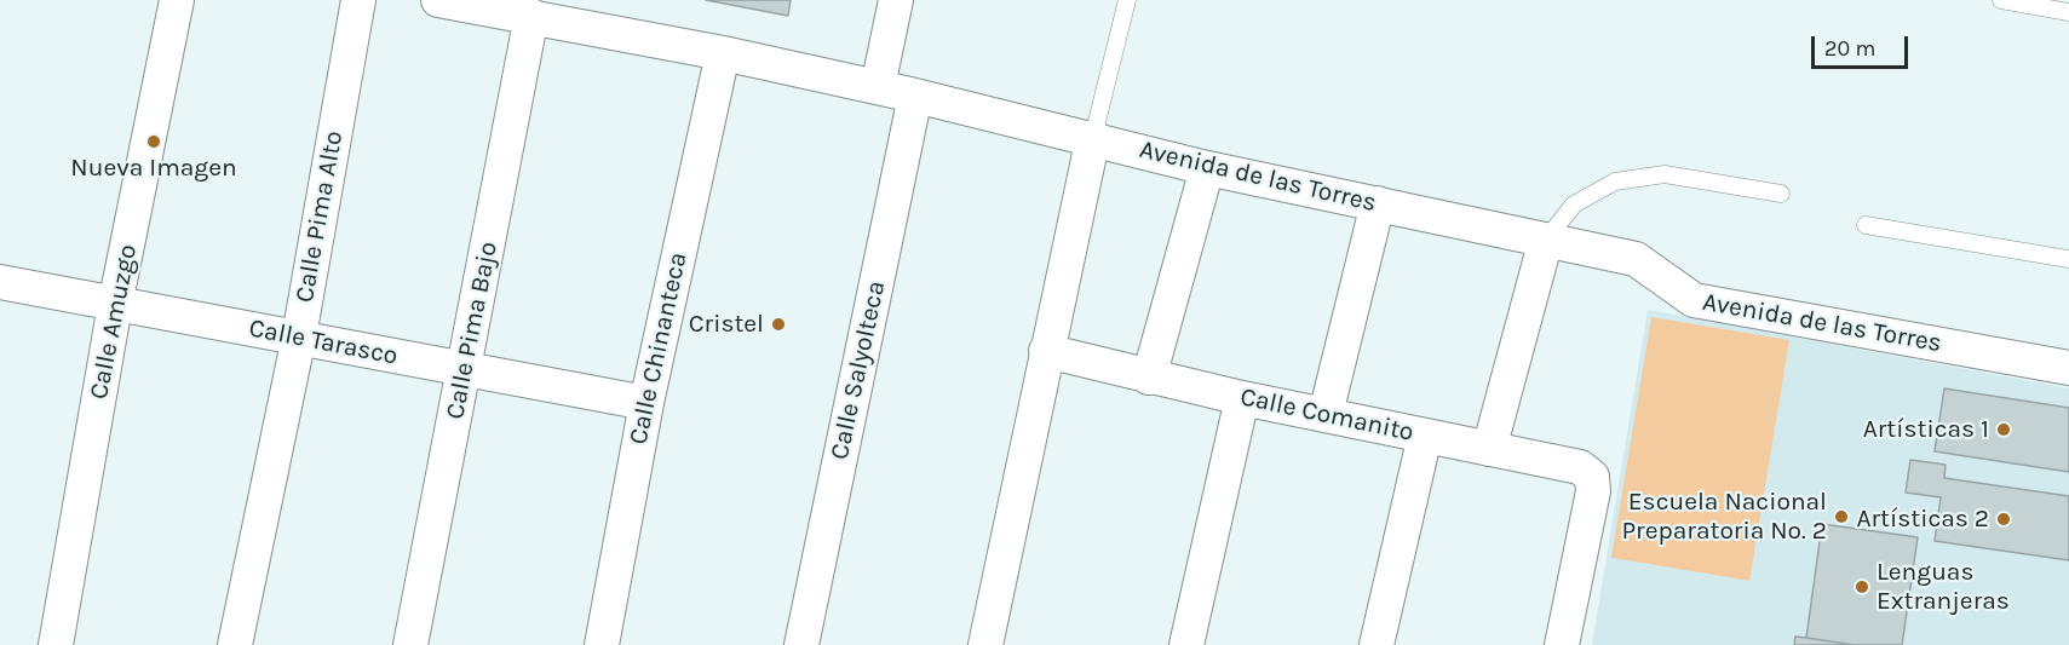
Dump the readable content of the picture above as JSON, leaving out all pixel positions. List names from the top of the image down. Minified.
{"streets":{"street":["Avenida de las Torres","Calle Pima Alto","Calle Amuzgo","Calle Pima Bajo","Calle Tarasco","Calle Chinanteca","Calle Salyolteca","Calle Comanito"]},"crossings":[["Avenida de las Torres","Calle Pima Bajo"],["Avenida de las Torres","Calle Chinanteca"],["Avenida de las Torres","Calle Salyolteca"],["Calle Pima Alto","Calle Tarasco"],["Calle Amuzgo","Calle Tarasco"],["Calle Pima Bajo","Calle Tarasco"],["Calle Tarasco","Calle Chinanteca"]],"places":["Nueva Imagen","Cristel","Artísticas 1","Escuela Nacional Preparatoria No. 2","Artísticas 2","Lenguas Extranjeras"],"scale_bar":"20 m"}
